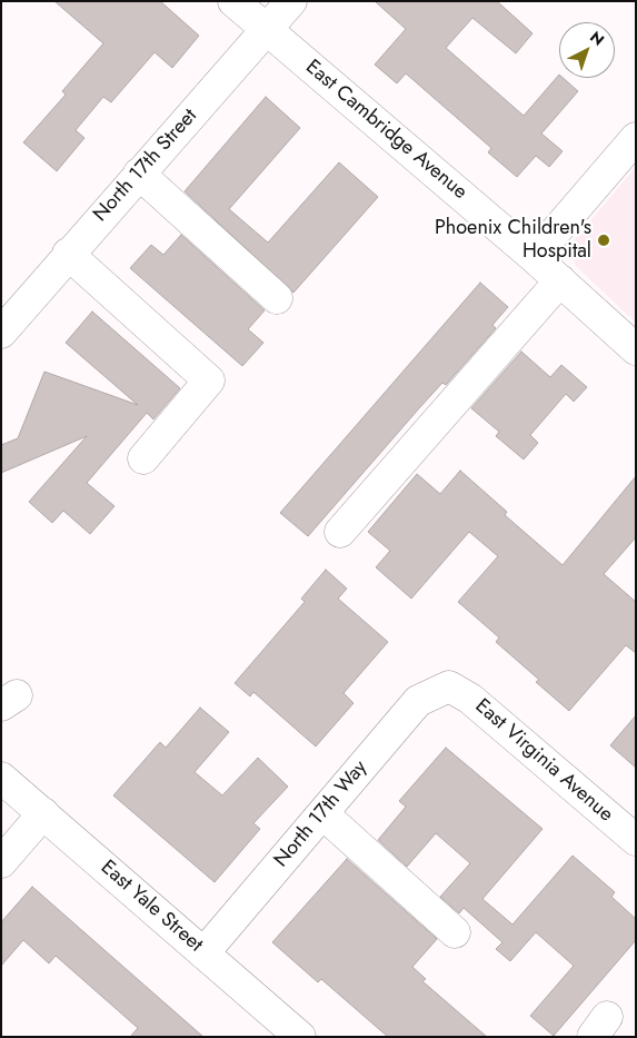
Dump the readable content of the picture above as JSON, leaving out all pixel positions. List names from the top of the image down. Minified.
{"streets":{"street":["East Cambridge Avenue","North 17th Street","East Virginia Avenue","North 17th Way","East Yale Street"]},"crossings":[["East Cambridge Avenue","North 17th Street"],["East Virginia Avenue","North 17th Way"],["North 17th Way","East Yale Street"]],"places":["Phoenix Children's Hospital"],"north":"top right"}
